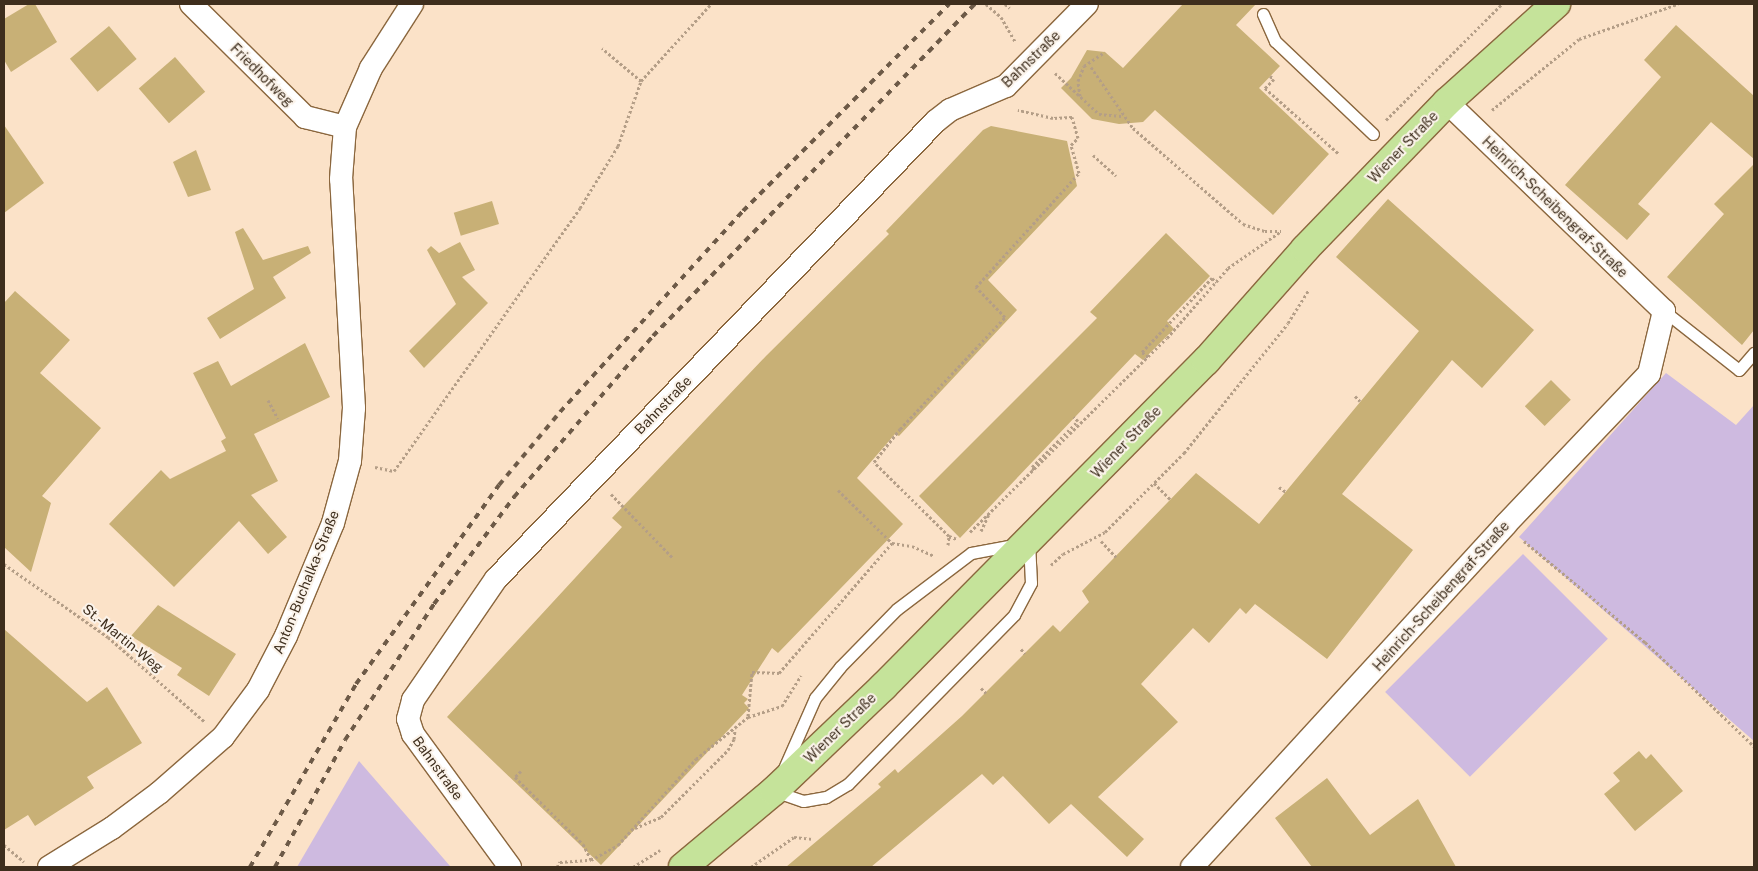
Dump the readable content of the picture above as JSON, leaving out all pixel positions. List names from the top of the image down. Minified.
{"streets":{"main road":["Wiener Straße"],"street":["Bahnstraße","Friedhofweg","Heinrich-Scheibengraf-Straße","Anton-Buchalka-Straße"],"path":["St.-Martin-Weg"]},"crossings":[["Friedhofweg","Anton-Buchalka-Straße"],["Wiener Straße","Heinrich-Scheibengraf-Straße"],["Anton-Buchalka-Straße","St.-Martin-Weg"]]}
